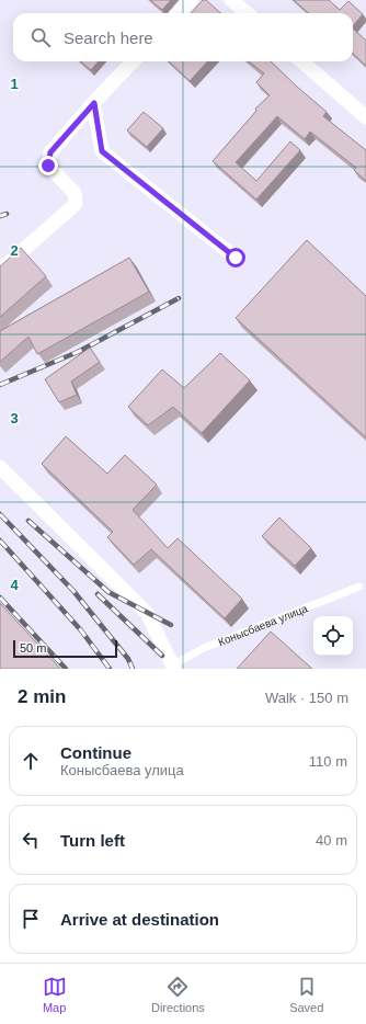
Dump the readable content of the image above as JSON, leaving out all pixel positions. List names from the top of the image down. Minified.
{"streets":{"lane":["Конысбаева улица"]},"scale_bar":"50 m","page":{"search":"Search here","scale":"50 m","heading":["2 min","Walk · 150 m"],"list":[["Continue","Конысбаева улица","110 m"],["Turn left","40 m"],"Arrive at destination"],"nav":["Map","Directions","Saved"]},"grid":{"rows":["1","2","3","4"]}}
